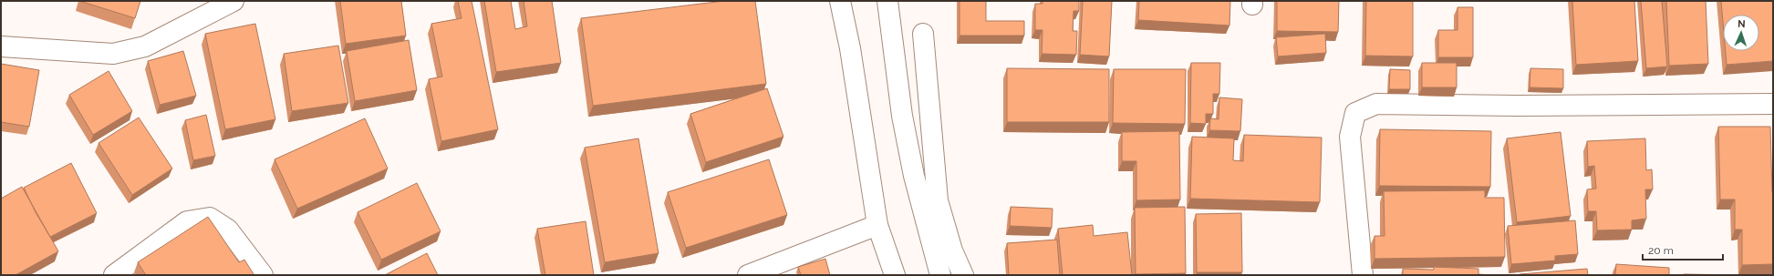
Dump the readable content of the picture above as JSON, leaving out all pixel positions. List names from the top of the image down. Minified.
{"scale_bar":"20 m","north":"top"}
